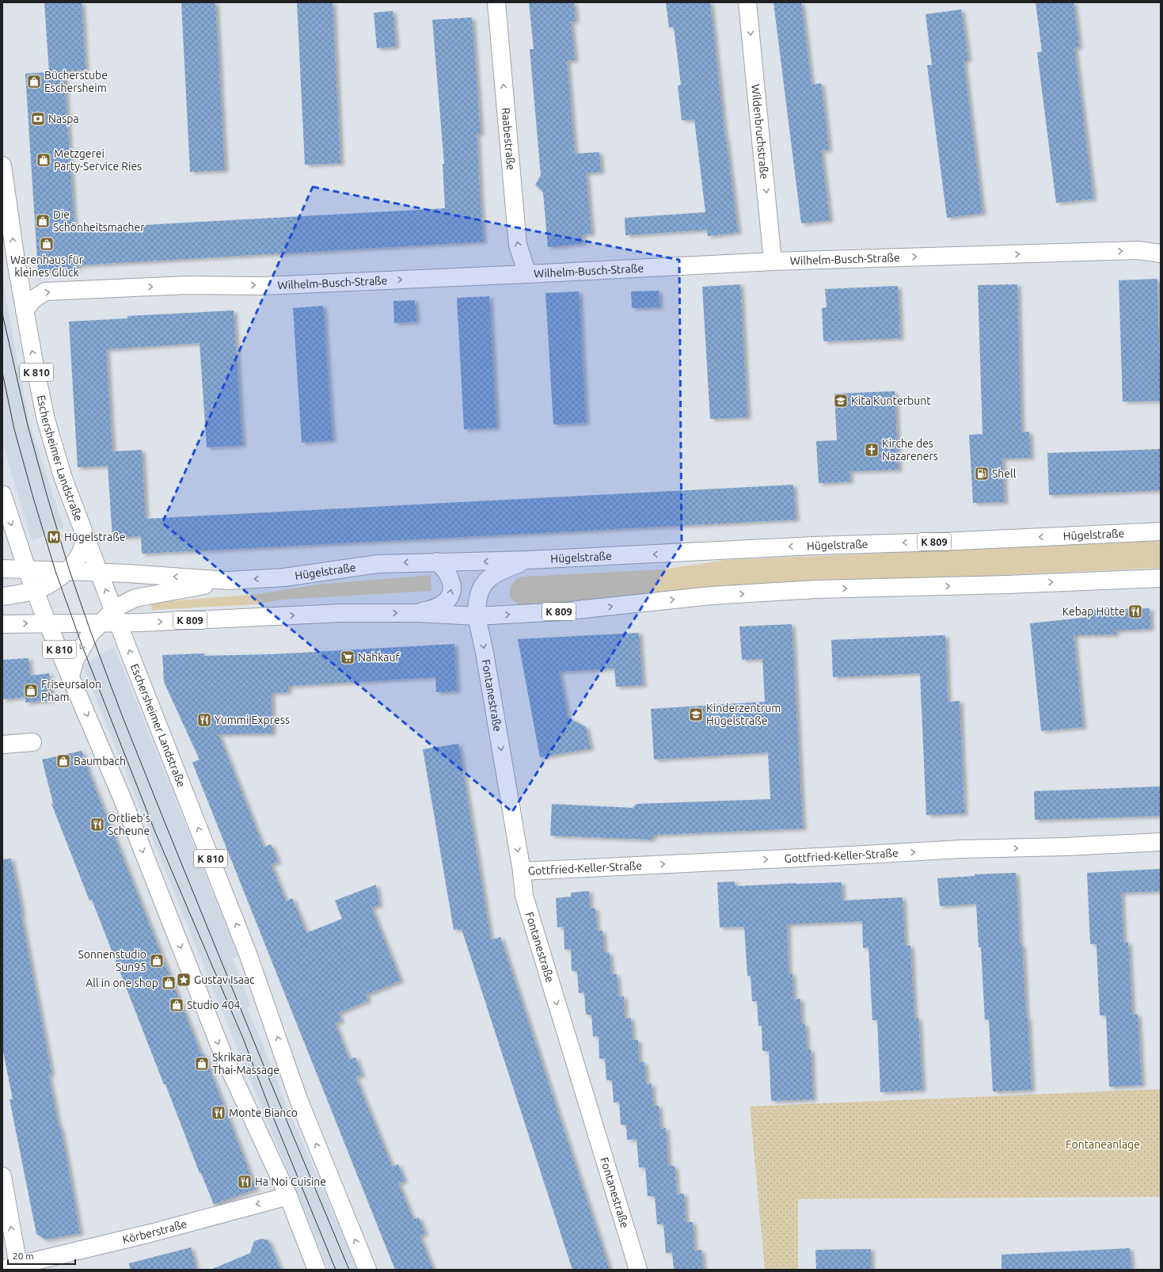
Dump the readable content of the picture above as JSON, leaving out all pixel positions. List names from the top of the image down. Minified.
{"streets":{"main road":["Wildenbruchstraße","Raabestraße","Wilhelm-Busch-Straße","K 810","Eschersheimer Landstraße","Hügelstraße","K 809","Fontanestraße","Gottfried-Keller-Straße","Körberstraße"]},"crossings":[["Wildenbruchstraße","Wilhelm-Busch-Straße"],["Raabestraße","Wilhelm-Busch-Straße"],["Wilhelm-Busch-Straße","Eschersheimer Landstraße"],["K 810","Hügelstraße"],["K 810","Körberstraße"],["Eschersheimer Landstraße","Hügelstraße"],["Eschersheimer Landstraße","K 809"],["Hügelstraße","Fontanestraße"],["K 809","Fontanestraße"],["Fontanestraße","Gottfried-Keller-Straße"]],"one_way":["Wildenbruchstraße","Raabestraße","Wilhelm-Busch-Straße","Fontanestraße","Gottfried-Keller-Straße","Körberstraße"],"parks":["Fontaneanlage"],"places":{"shop":["Bücherstube Eschersheim","Metzgerei Party-Service Ries","Die Schönheitsmacher","Warenhaus für kleines Glück","Friseursalon Pham","Baumbach","Sonnenstudio Sun95","All in one shop","Studio 404","Skrikara Thai-Massage"],"bank":["Naspa"],"school or university":["Kita Kunterbunt","Kinderzentrum Hügelstraße"],"church":["Kirche des Nazareners"],"fuel station":["Shell"],"metro station":["Hügelstraße"],"restaurant":["Kebap Hütte","Yummi Express","Ortlieb's Scheune","Monte Bianco","Ha Noi Cuisine"],"supermarket":["Nahkauf"],"place":["Gustav Isaac"]},"scale_bar":"20 m"}
